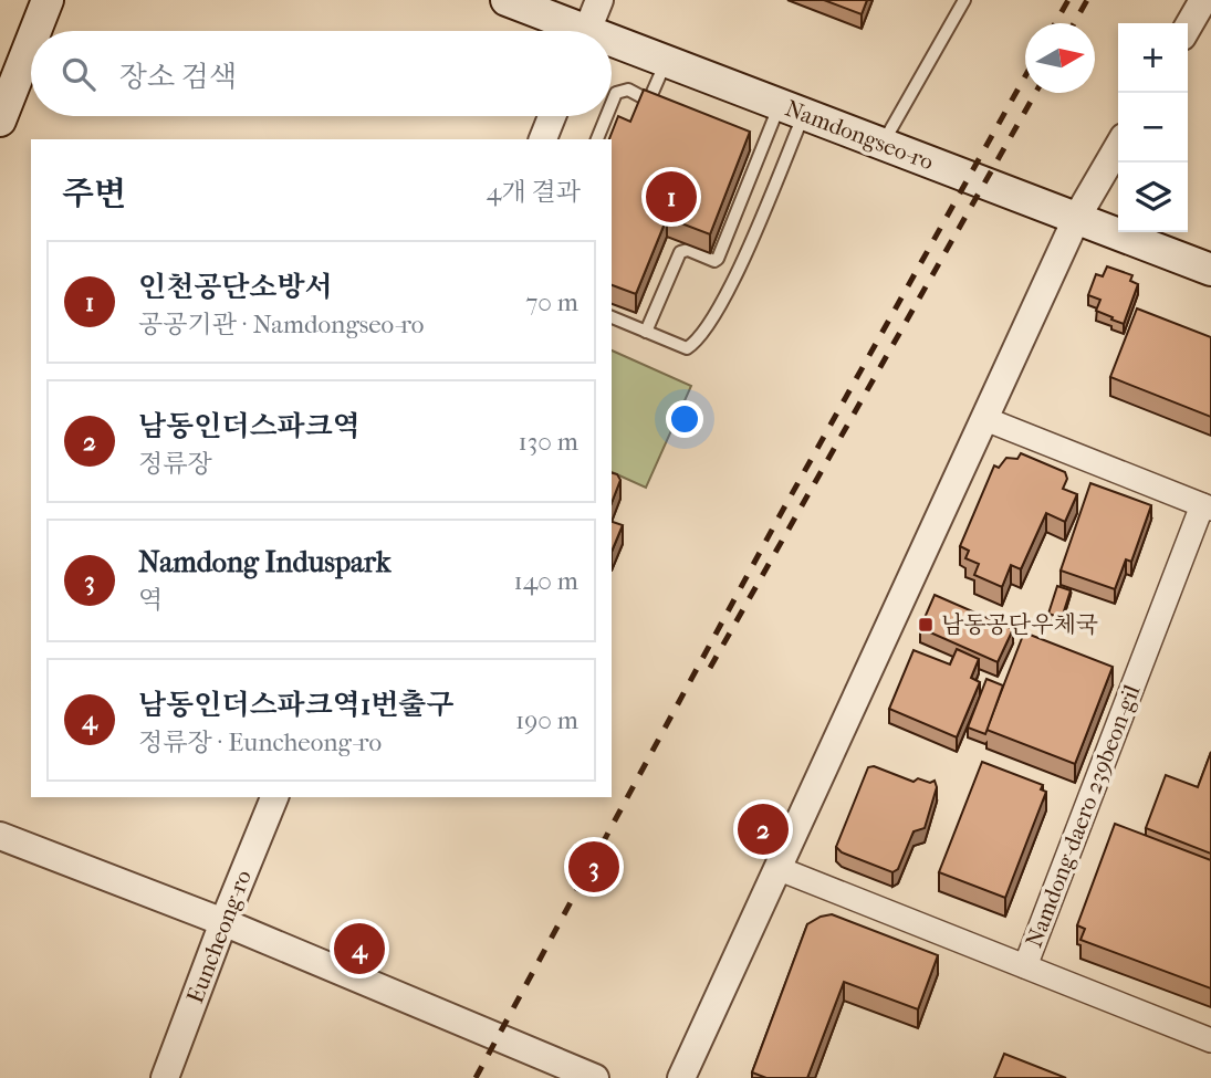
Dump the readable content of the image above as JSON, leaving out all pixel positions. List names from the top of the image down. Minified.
{"streets":{"main road":["Namdongseo-ro"],"street":["Namdong-daero 239beon-gil","Euncheong-ro"]},"places":{"transit":["남동공단우체국"]},"north":"right","page":{"map_buttons":["+","−"],"search":"장소 검색","heading":["주변","4개 결과"],"pins":["1","2","3","4"],"list":[{"mark":"1","name":"인천공단소방서","note":"공공기관 · Namdongseo-ro","value":"70 m"},{"mark":"2","name":"남동인더스파크역","note":"정류장","value":"130 m"},{"mark":"3","name":"Namdong Induspark","note":"역","value":"140 m"},{"mark":"4","name":"남동인더스파크역1번출구","note":"정류장 · Euncheong-ro","value":"190 m"}]}}
